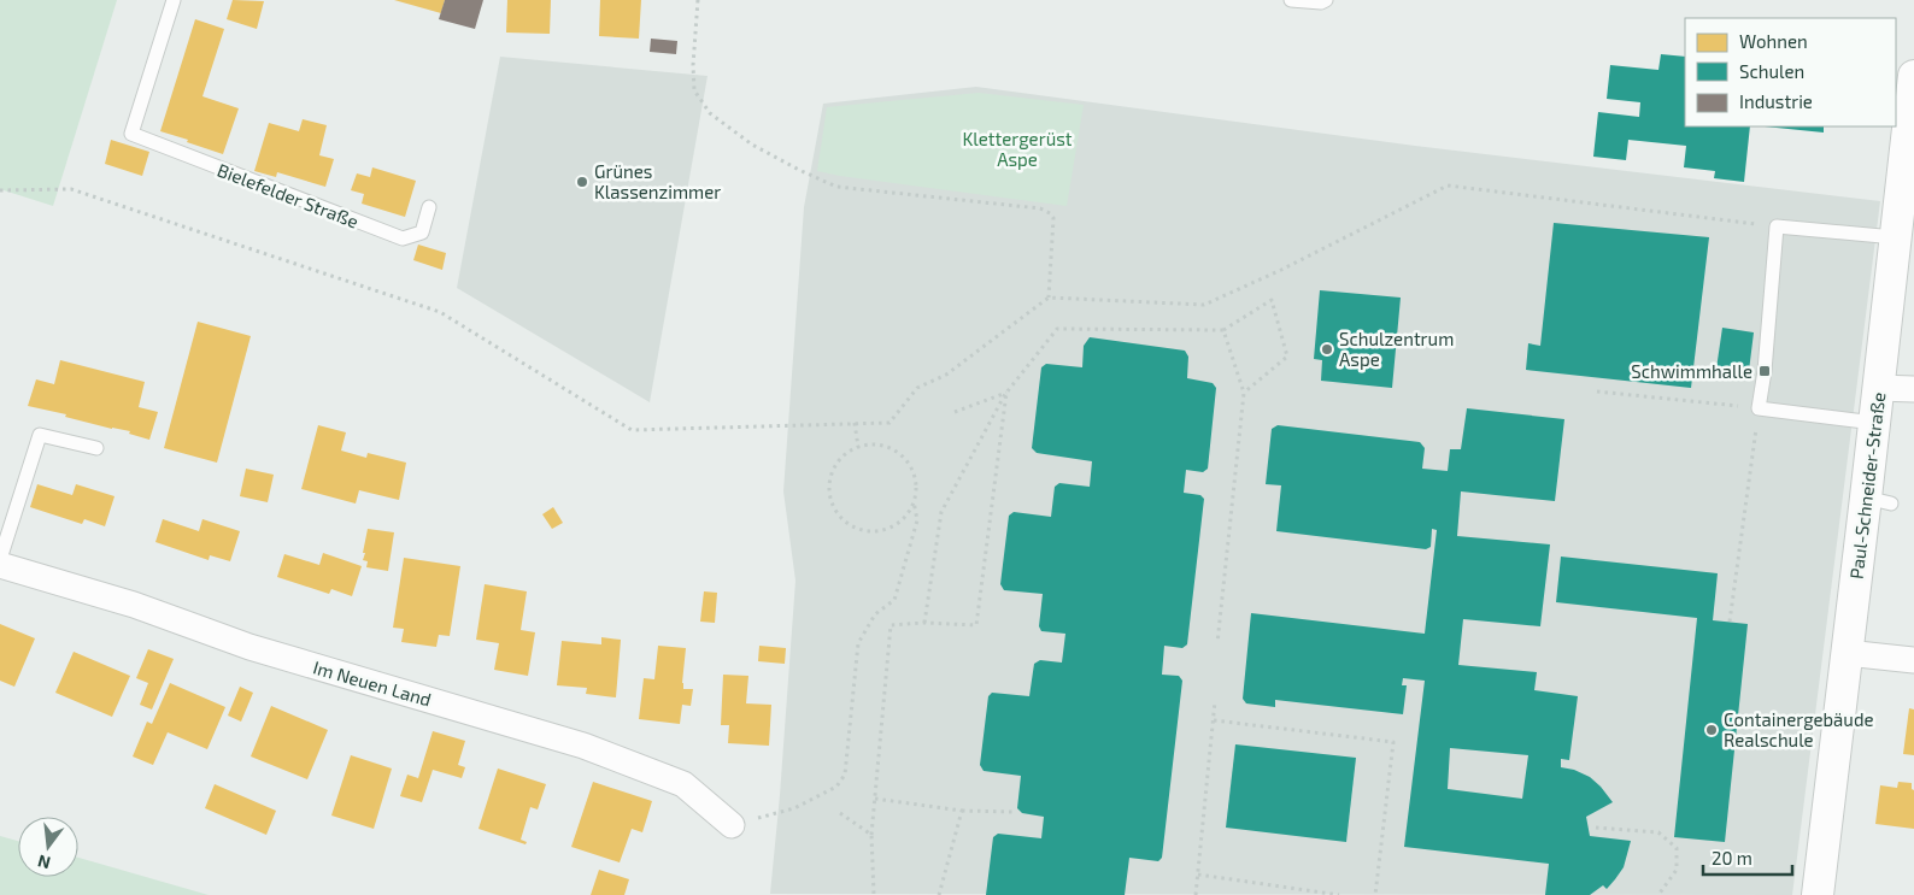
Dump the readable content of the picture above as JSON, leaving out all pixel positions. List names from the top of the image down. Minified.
{"streets":{"street":["Paul-Schneider-Straße","Im Neuen Land"],"lane":["Bielefelder Straße"]},"parks":["Klettergerüst Aspe"],"places":{"other":["Grünes Klassenzimmer","Schulzentrum Aspe","Containergebäude Realschule"],"transit":["Schwimmhalle"]},"legend":["Wohnen","Schulen","Industrie"],"scale_bar":"20 m","north":"bottom"}
